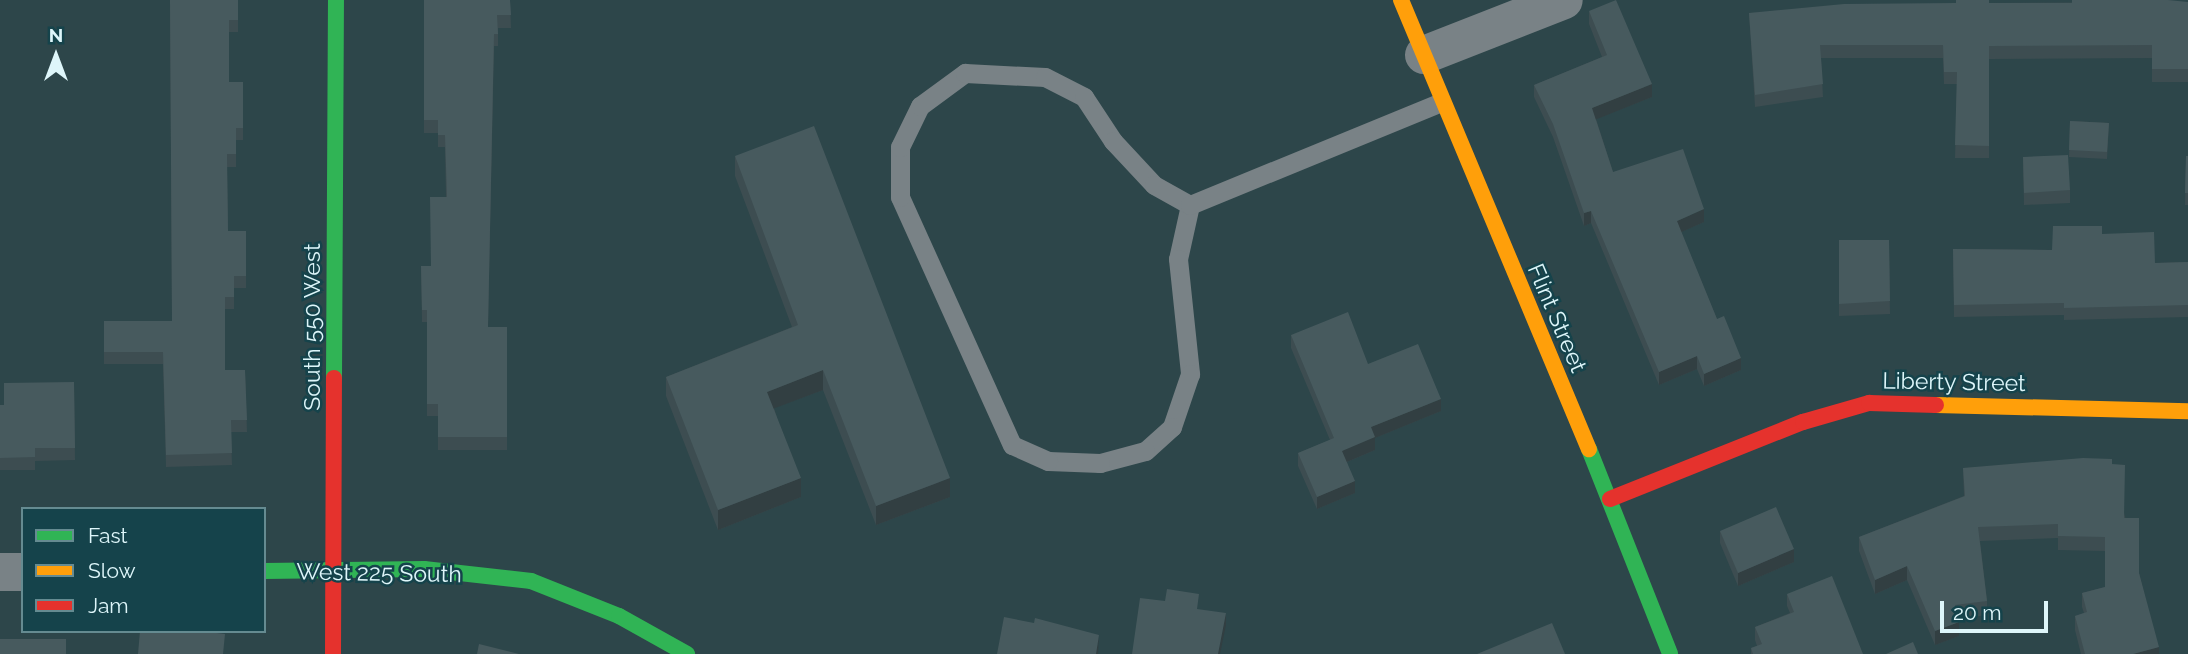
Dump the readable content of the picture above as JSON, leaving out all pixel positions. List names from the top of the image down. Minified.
{"streets":{"street":["Flint Street","South 550 West","Liberty Street","West 225 South"]},"crossings":[["Flint Street","Liberty Street"],["South 550 West","West 225 South"]],"legend":["Fast","Slow","Jam"],"scale_bar":"20 m","north":"top"}
